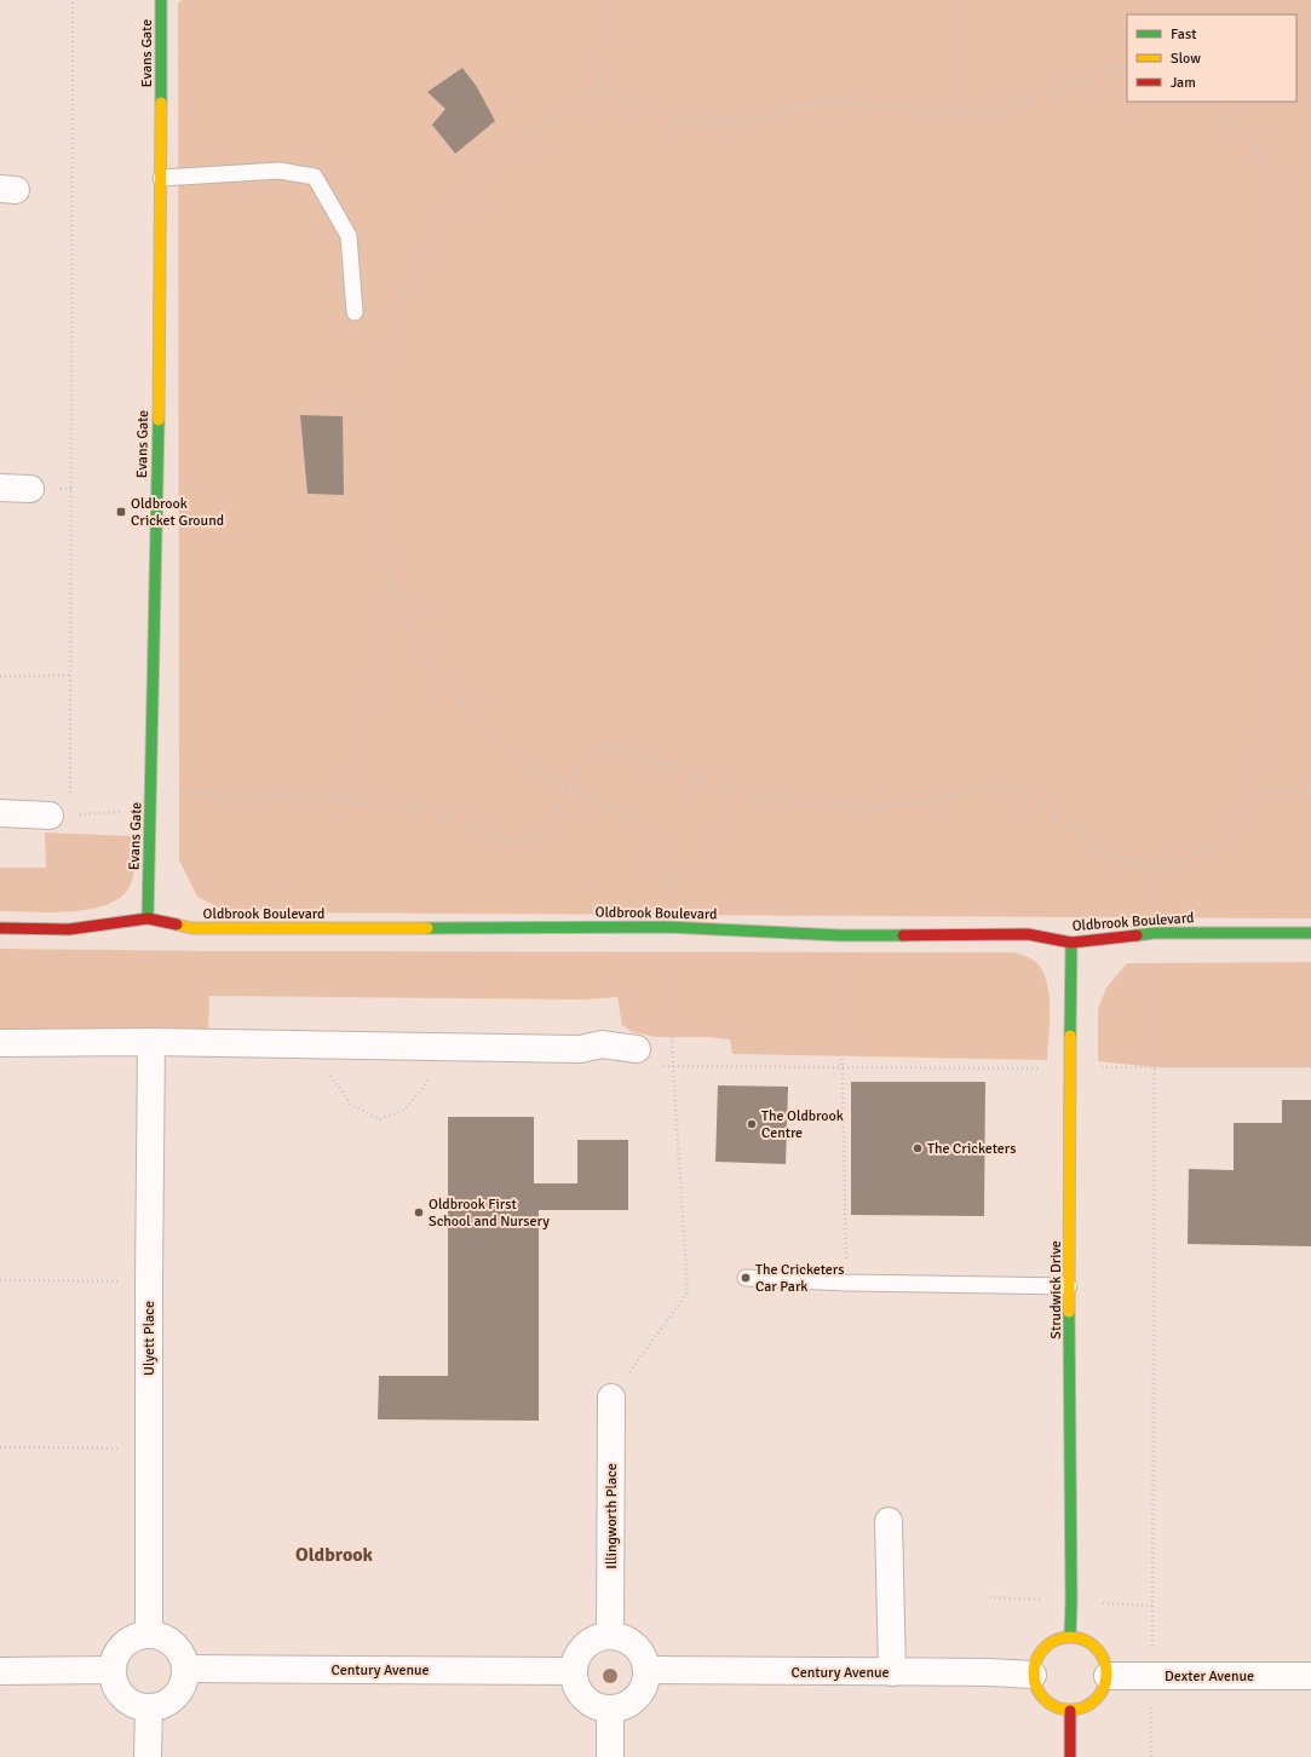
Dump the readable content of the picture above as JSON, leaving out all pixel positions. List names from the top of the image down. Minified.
{"streets":{"street":["Evans Gate","Oldbrook Boulevard","Strudwick Drive","Ulyett Place","Illingworth Place","Century Avenue","Dexter Avenue"]},"crossings":[["Evans Gate","Oldbrook Boulevard"],["Oldbrook Boulevard","Strudwick Drive"],["Strudwick Drive","Century Avenue"],["Strudwick Drive","Dexter Avenue"],["Ulyett Place","Century Avenue"],["Illingworth Place","Century Avenue"],["Century Avenue","Dexter Avenue"]],"districts":["Oldbrook"],"places":{"transit":["Oldbrook Cricket Ground"],"other":["The Oldbrook Centre","The Cricketers","Oldbrook First School and Nursery","The Cricketers Car Park"]},"legend":["Fast","Slow","Jam"]}
